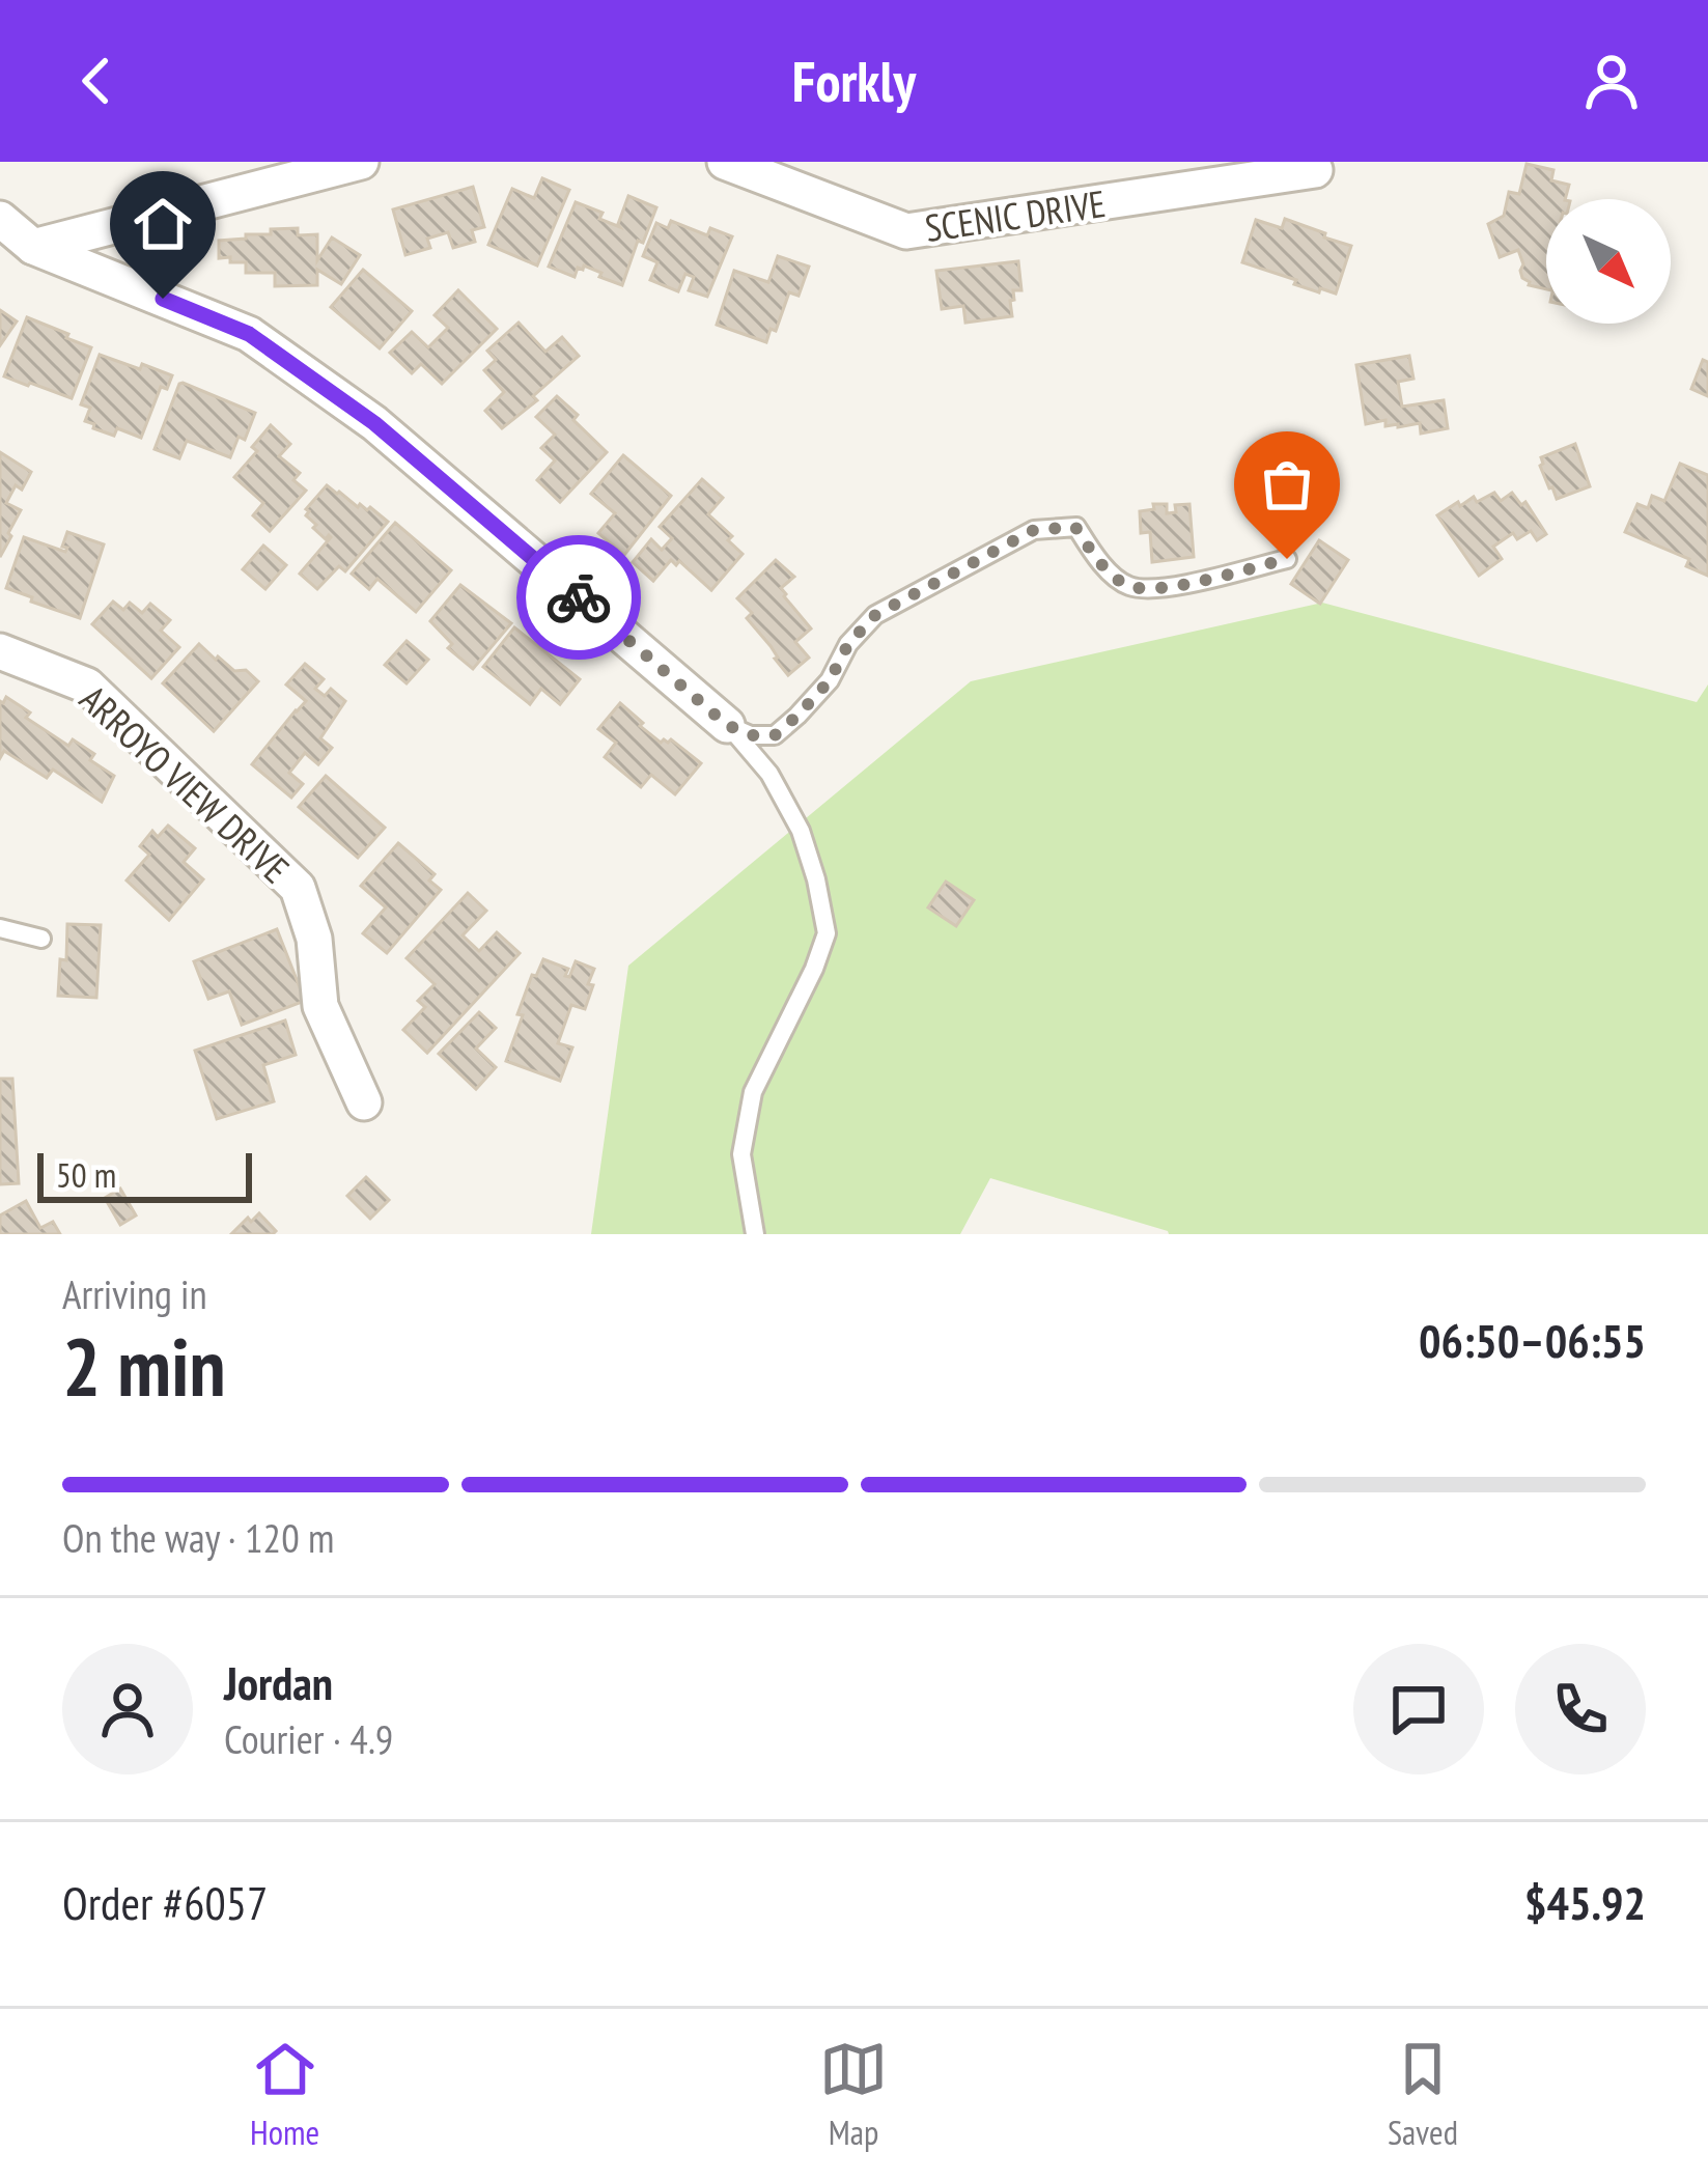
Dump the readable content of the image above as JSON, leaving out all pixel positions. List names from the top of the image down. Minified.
{"streets":{"street":["SCENIC DRIVE","ARROYO VIEW DRIVE"]},"scale_bar":"50 m","north":"bottom right","page":{"header":"Forkly","scale":"50 m","heading":["2 min","Arriving in","06:50–06:55"],"panel":["Jordan","Courier · 4.9","Order #6057","$45.92"],"bar":"On the way · 120 m","tabs":["Home","Map","Saved"]}}
